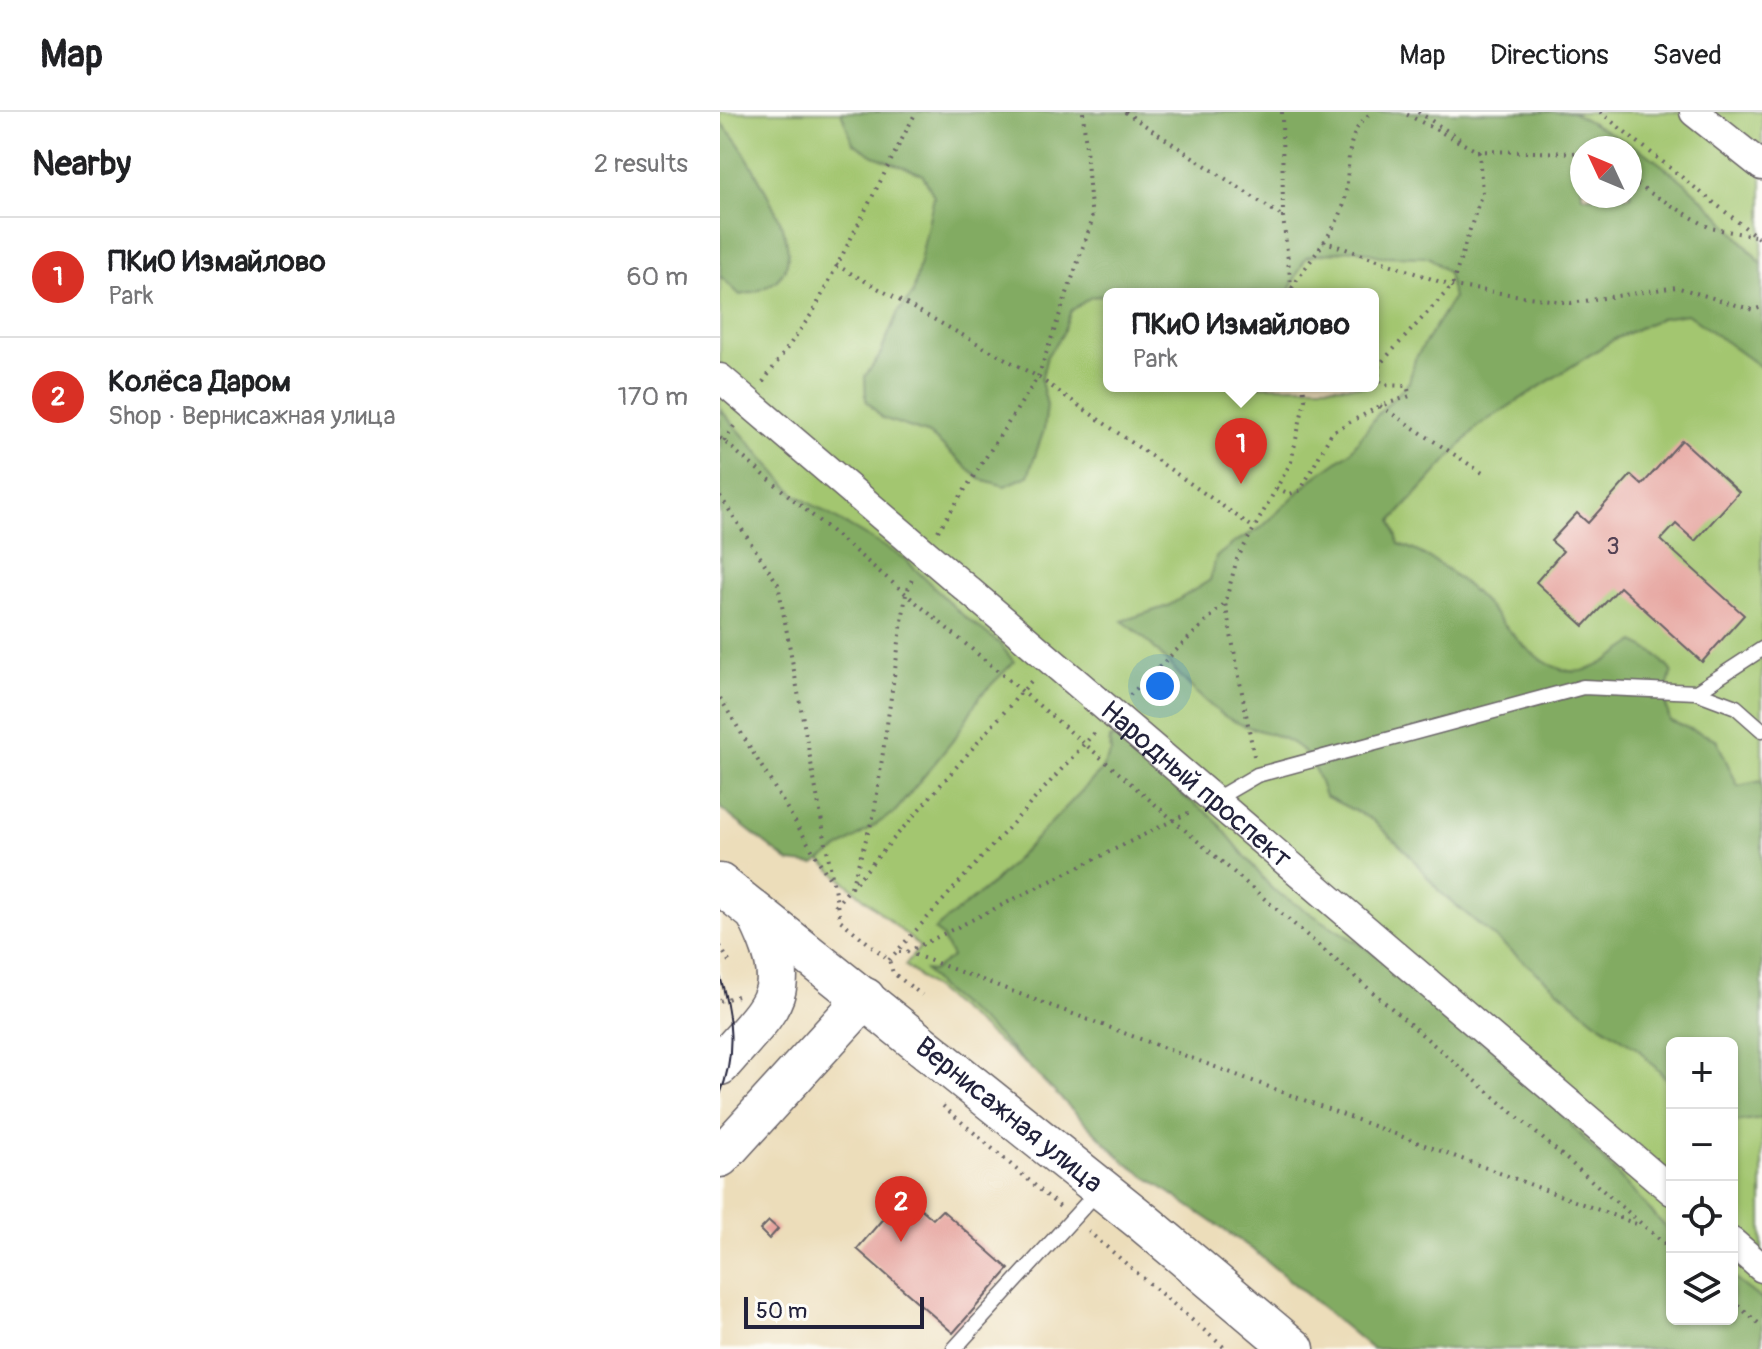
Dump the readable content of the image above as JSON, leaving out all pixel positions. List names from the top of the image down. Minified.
{"streets":{"main road":["Вернисажная улица"],"street":["Народный проспект"]},"house_numbers":["3"],"scale_bar":"50 m","north":"top left","page":{"header":"Map","nav":["Map","Directions","Saved"],"heading":["Nearby","2 results"],"list":[{"mark":"1","name":"ПКиО Измайлово","note":"Park","value":"60 m"},{"mark":"2","name":"Колёса Даром","note":"Shop · Вернисажная улица","value":"170 m"}],"popup":["ПКиО Измайлово","Park"],"pins":["1","2"],"map_buttons":["+","−"],"scale":"50 m"}}
